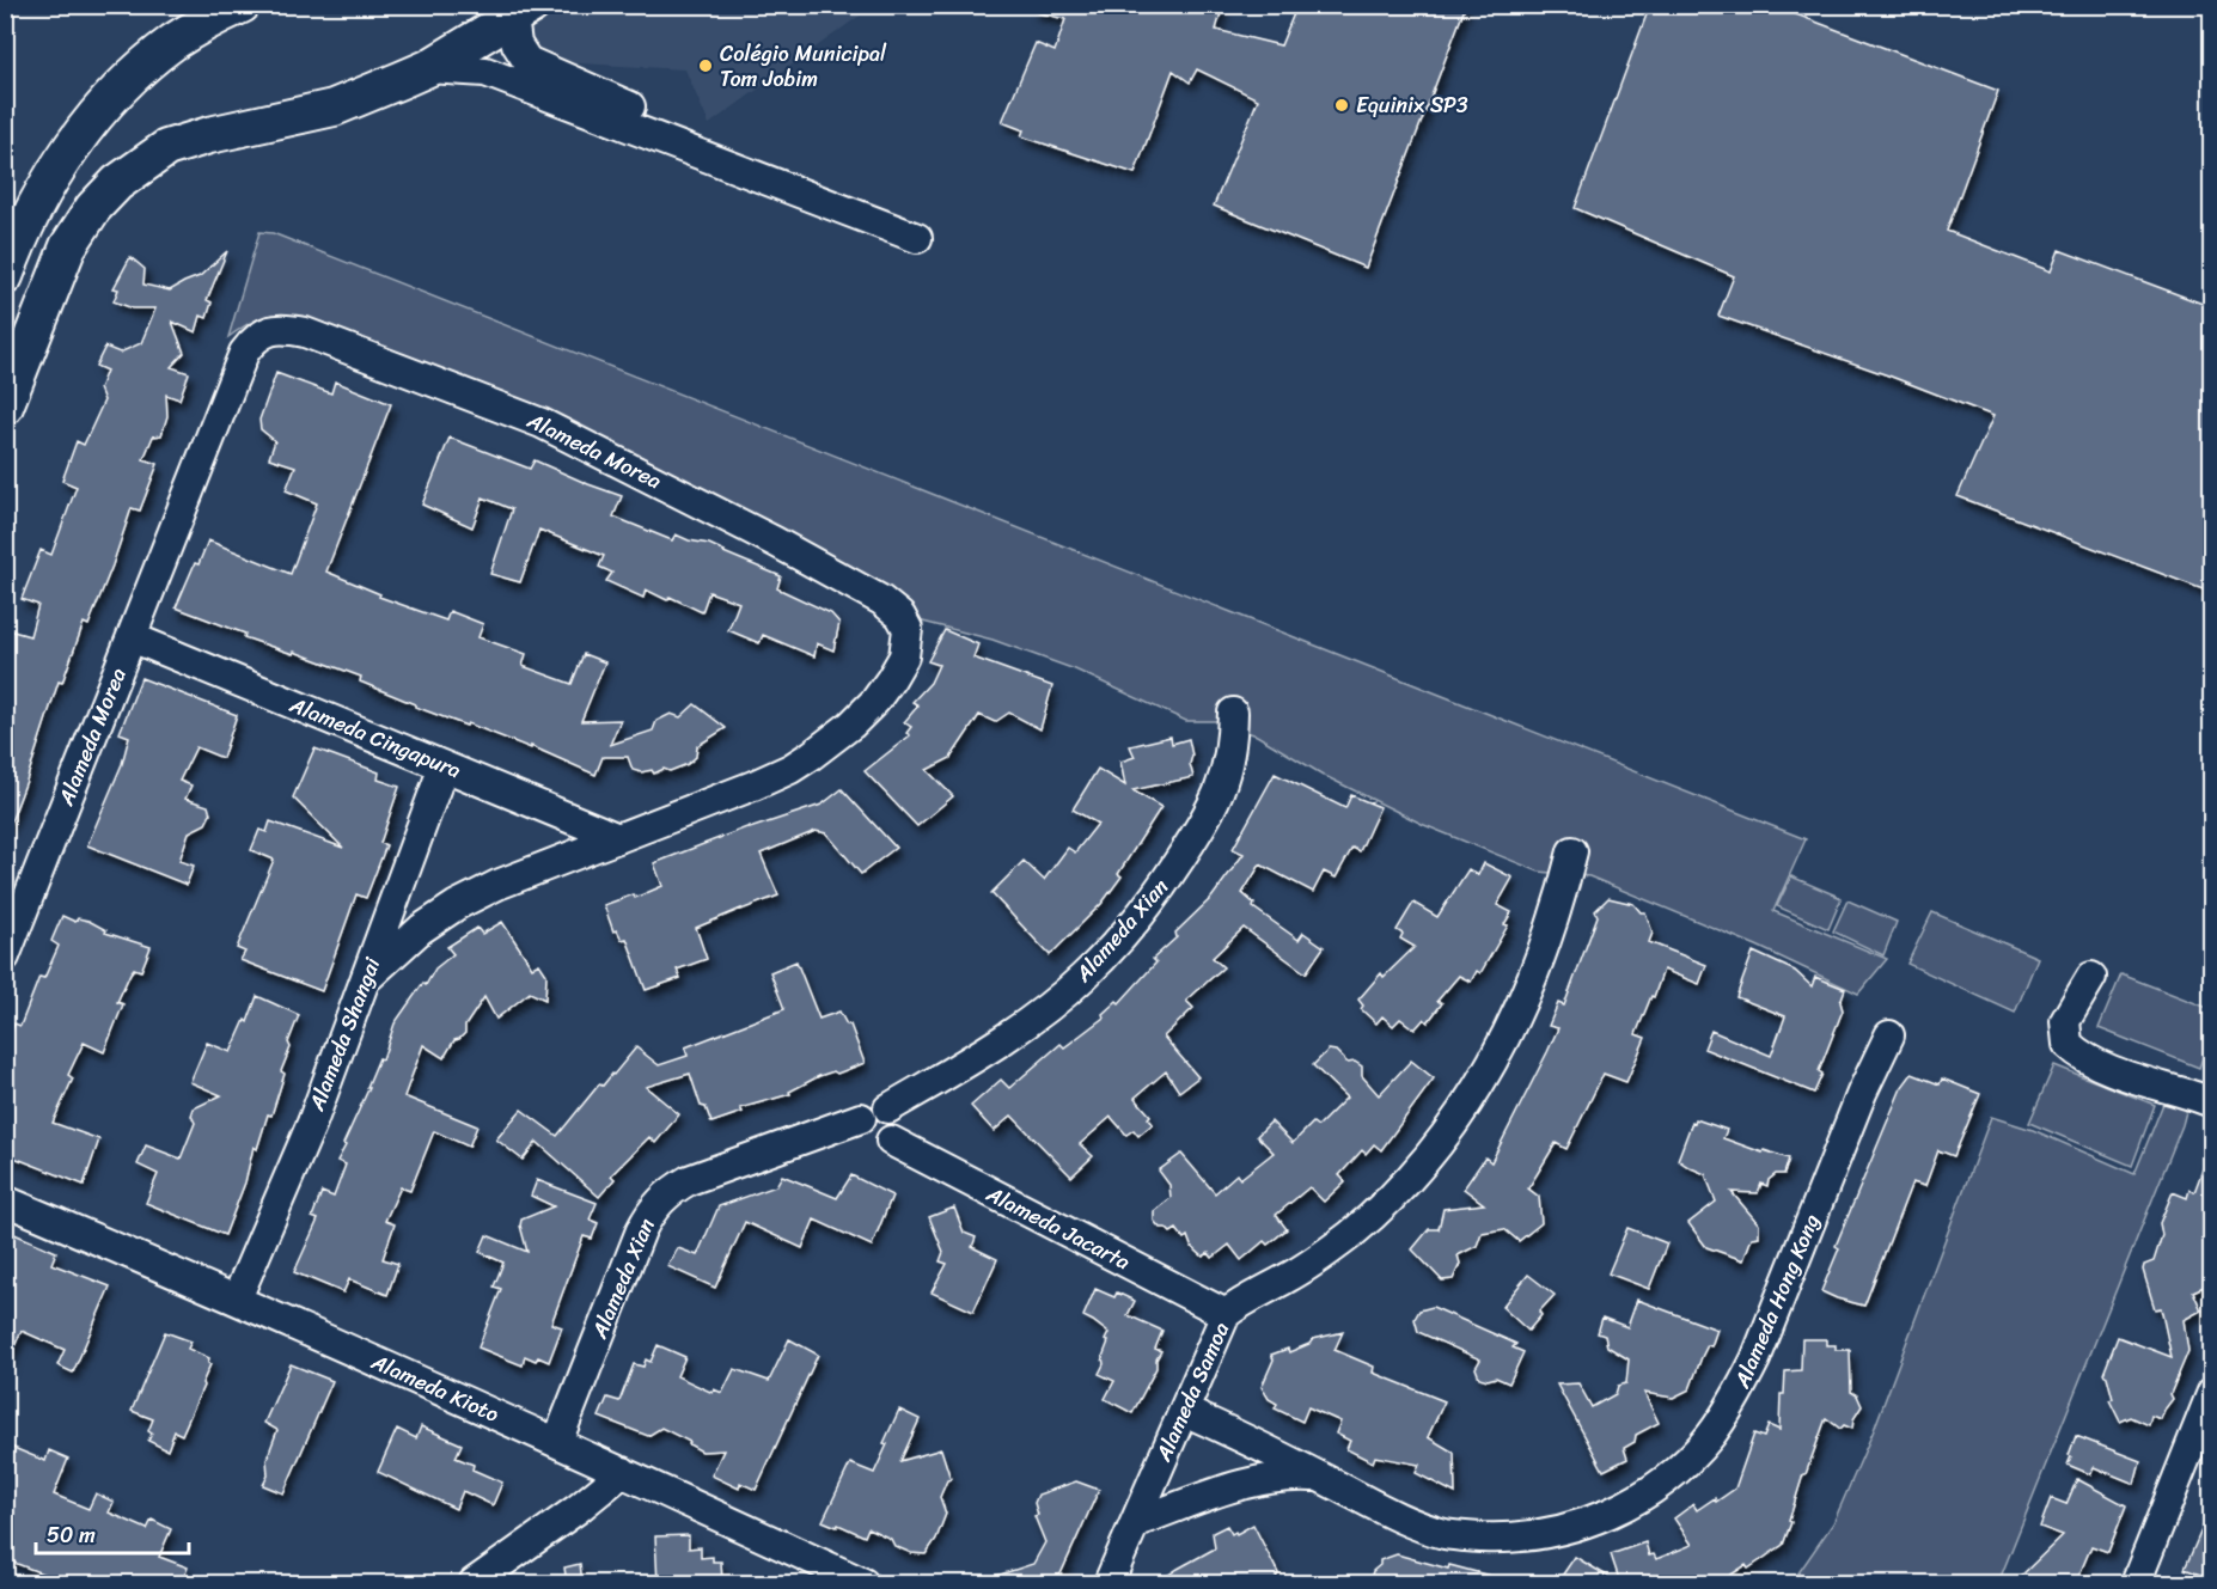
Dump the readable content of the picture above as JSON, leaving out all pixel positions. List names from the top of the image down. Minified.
{"streets":{"street":["Alameda Morea","Alameda Cingapura","Alameda Xian","Alameda Shangai","Alameda Jacarta","Alameda Hong Kong","Alameda Kioto","Alameda Samoa"]},"crossings":[["Alameda Morea","Alameda Cingapura"],["Alameda Morea","Alameda Shangai"],["Alameda Cingapura","Alameda Shangai"],["Alameda Xian","Alameda Jacarta"],["Alameda Xian","Alameda Kioto"],["Alameda Shangai","Alameda Kioto"],["Alameda Jacarta","Alameda Samoa"],["Alameda Hong Kong","Alameda Samoa"]],"places":["Colégio Municipal Tom Jobim","Equinix SP3"],"scale_bar":"50 m"}
